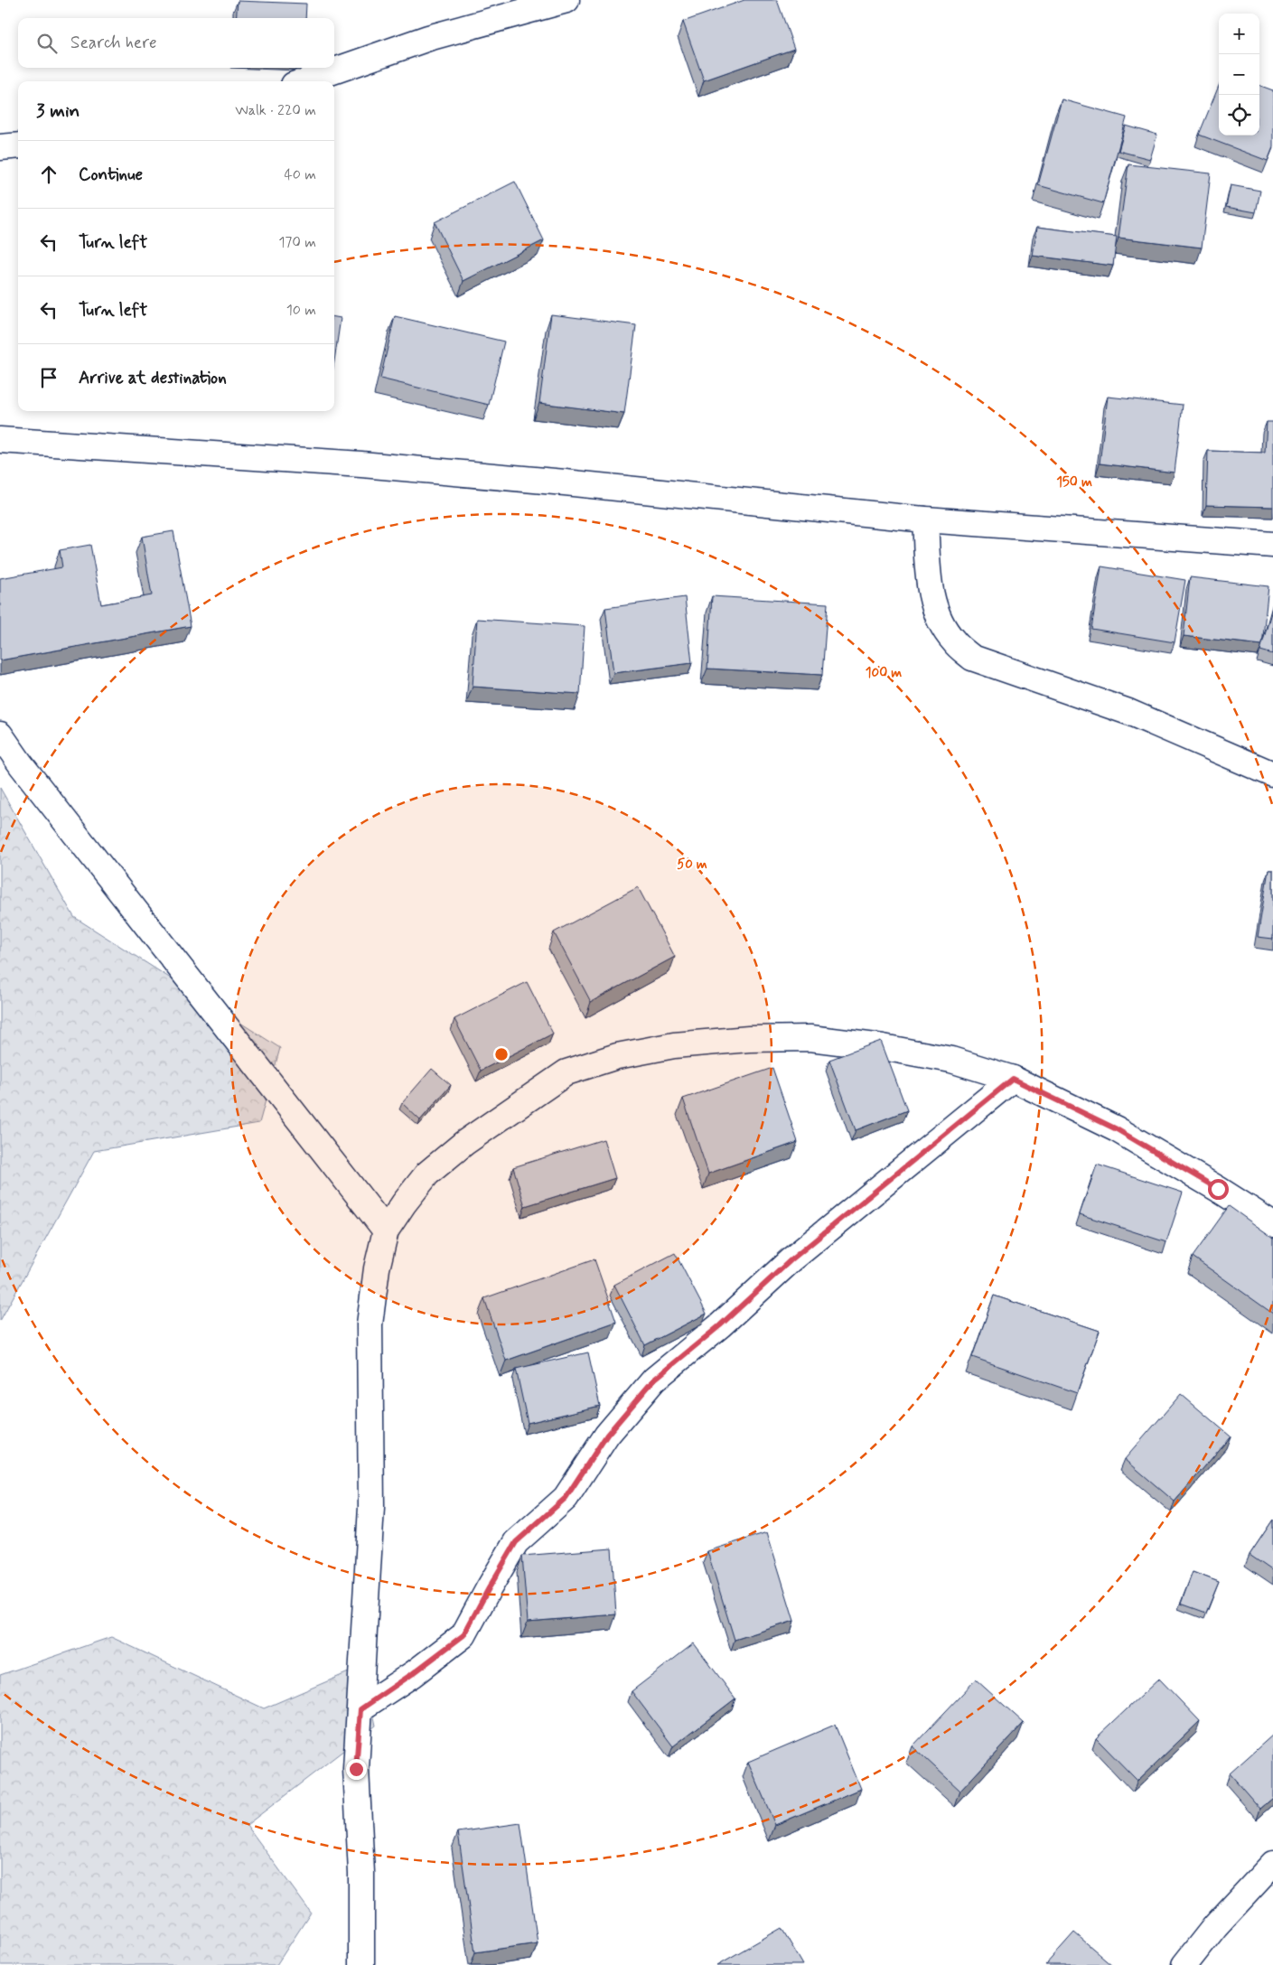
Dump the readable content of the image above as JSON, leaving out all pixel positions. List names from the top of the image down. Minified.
{"page":{"map_buttons":["+","−"],"search":"Search here","heading":["3 min","Walk · 220 m"],"list":[["Continue","40 m"],["Turn left","170 m"],["Turn left","10 m"],"Arrive at destination"]},"rings":["150 m","100 m","50 m"]}
